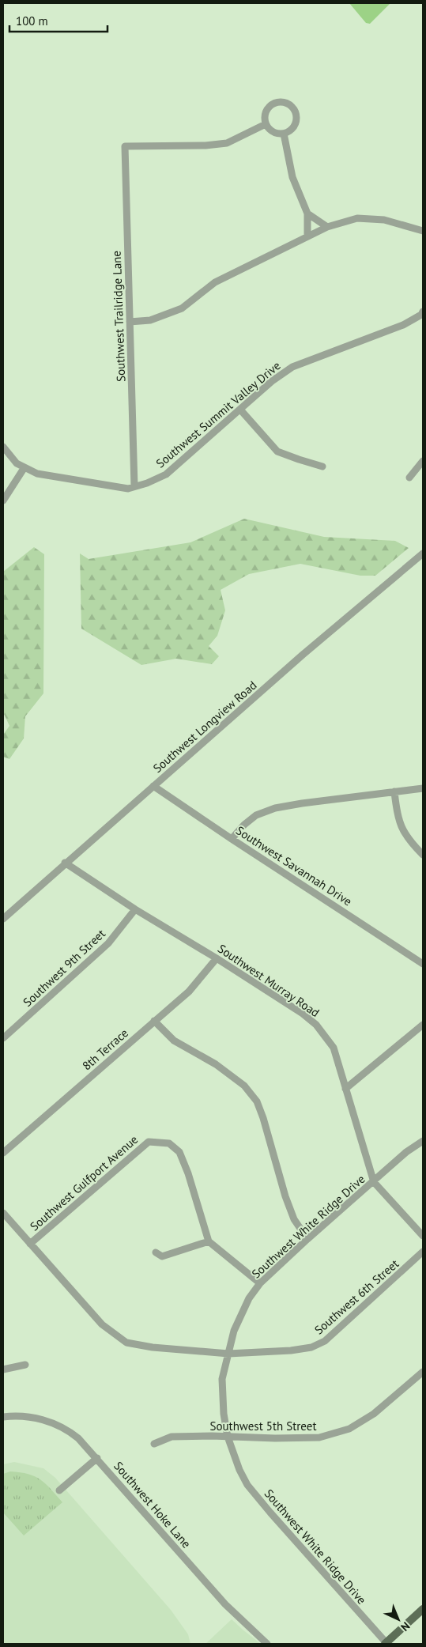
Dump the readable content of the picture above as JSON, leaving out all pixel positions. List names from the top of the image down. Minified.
{"streets":{"street":["Southwest Trailridge Lane","Southwest Summit Valley Drive","Southwest Longview Road","Southwest Savannah Drive","Southwest 9th Street","Southwest Murray Road","8th Terrace","Southwest Gulfport Avenue","Southwest White Ridge Drive","Southwest 6th Street","Southwest 5th Street","Southwest Hoke Lane"]},"crossings":[["Southwest Trailridge Lane","Southwest Summit Valley Drive"],["Southwest Longview Road","Southwest Savannah Drive"],["Southwest Longview Road","Southwest Murray Road"],["Southwest 9th Street","Southwest Murray Road"],["Southwest Murray Road","8th Terrace"],["Southwest Murray Road","Southwest White Ridge Drive"],["Southwest Gulfport Avenue","Southwest 6th Street"],["Southwest White Ridge Drive","Southwest 6th Street"],["Southwest White Ridge Drive","Southwest 5th Street"]],"scale_bar":"100 m","north":"bottom right"}
